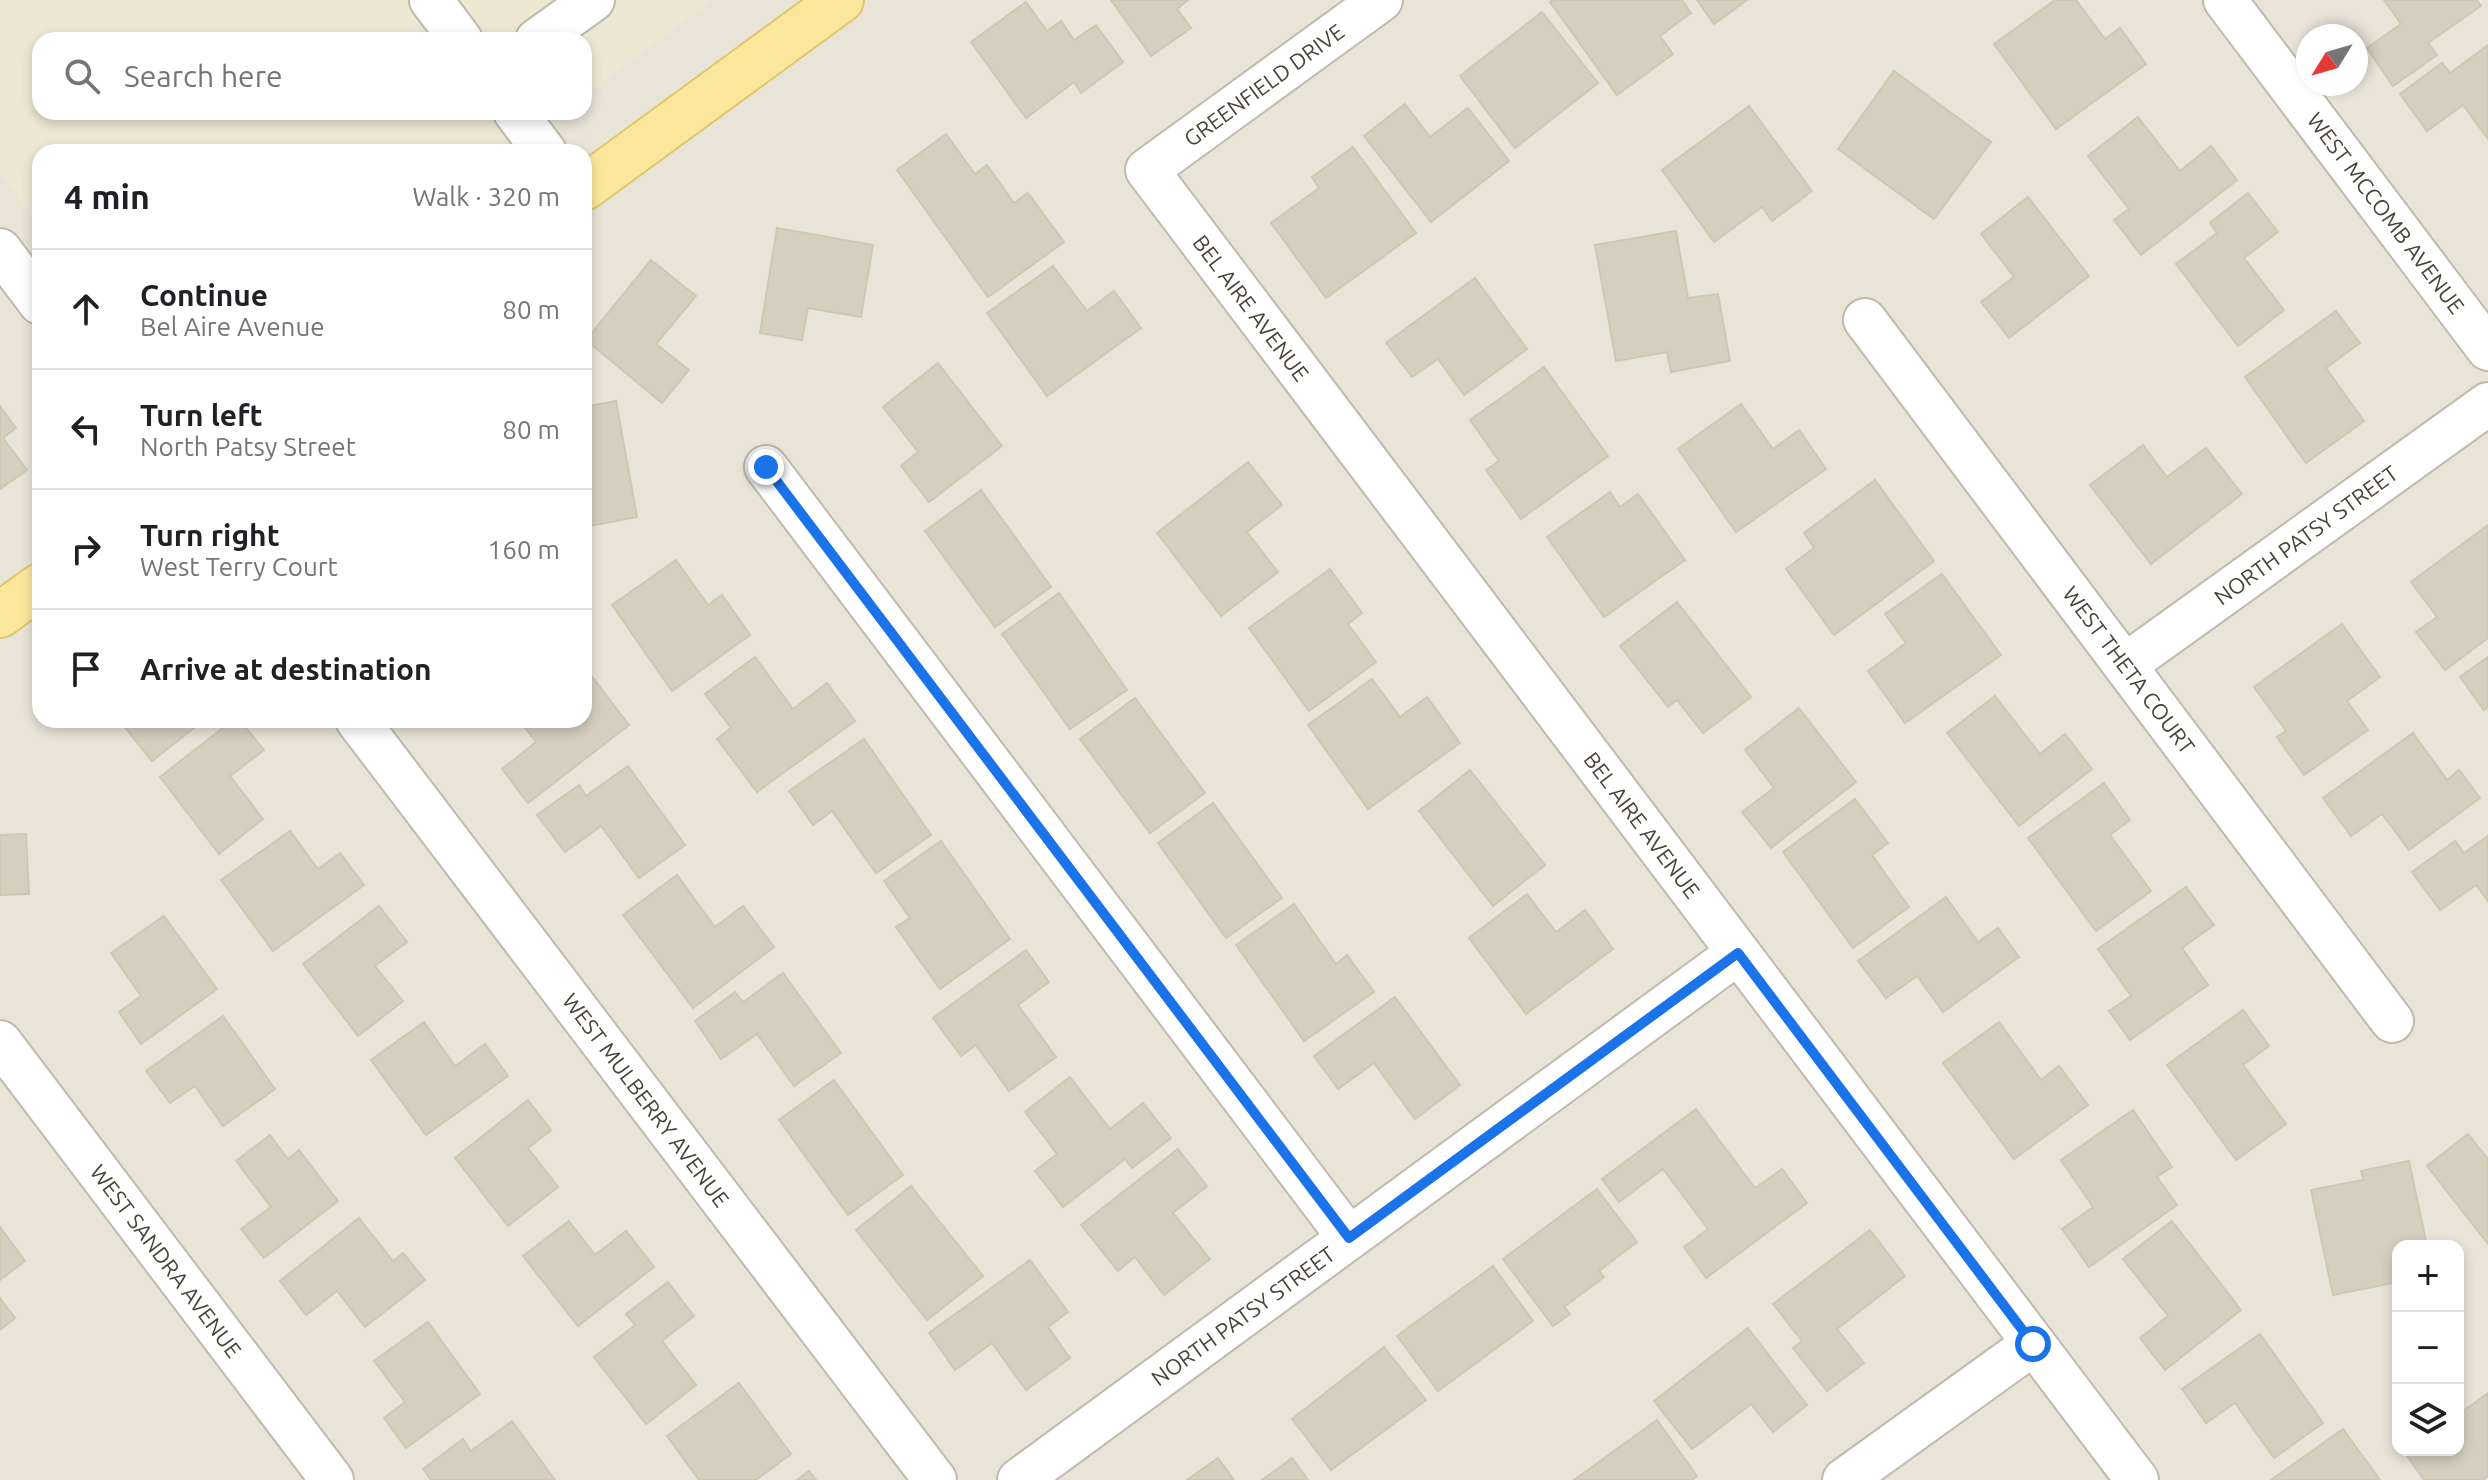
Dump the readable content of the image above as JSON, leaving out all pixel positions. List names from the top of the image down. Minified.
{"streets":{"street":["GREENFIELD DRIVE","WEST MCCOMB AVENUE","BEL AIRE AVENUE","NORTH PATSY STREET","WEST THETA COURT","WEST MULBERRY AVENUE","WEST SANDRA AVENUE"]},"crossings":[["GREENFIELD DRIVE","BEL AIRE AVENUE"],["BEL AIRE AVENUE","NORTH PATSY STREET"],["NORTH PATSY STREET","WEST THETA COURT"]],"north":"bottom left","page":{"search":"Search here","heading":["4 min","Walk · 320 m"],"list":[["Continue","Bel Aire Avenue","80 m"],["Turn left","North Patsy Street","80 m"],["Turn right","West Terry Court","160 m"],"Arrive at destination"],"map_buttons":["+","−"]}}
